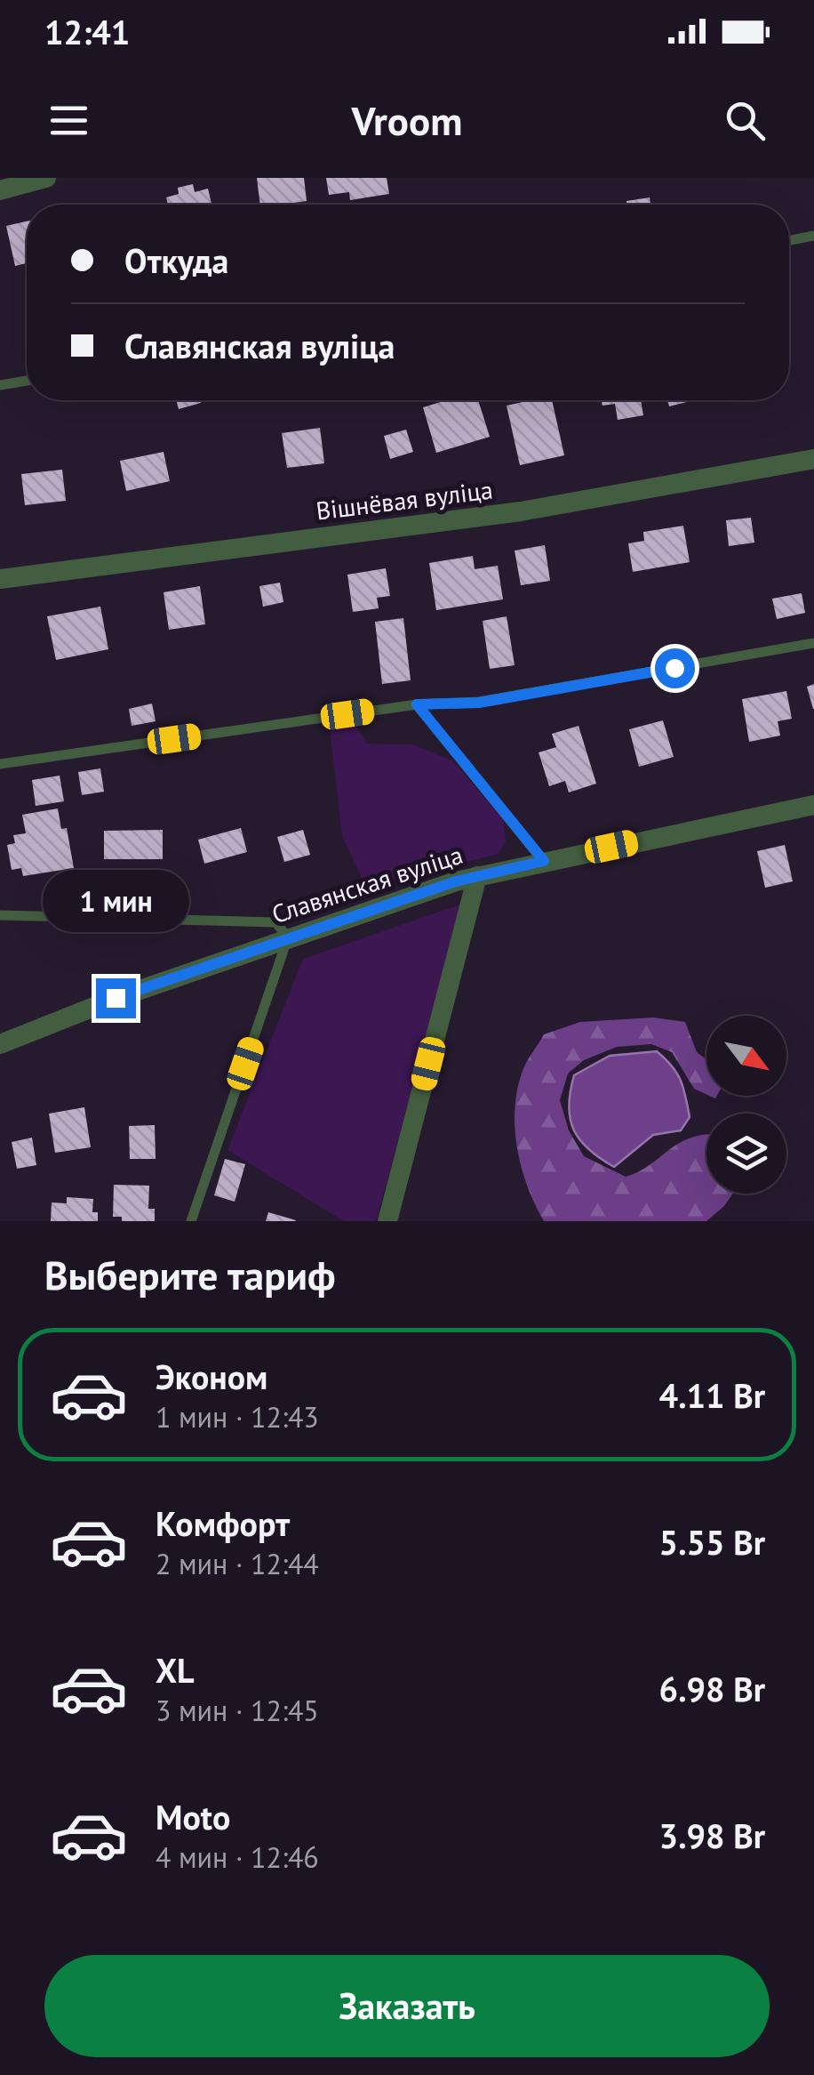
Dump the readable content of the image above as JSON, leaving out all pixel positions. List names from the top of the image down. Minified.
{"streets":{"street":["Вішнёвая вуліца","Славянская вуліца"]},"north":"bottom right","page":{"status":"12:41","header":"Vroom","banner":["Откуда","Славянская вуліца"],"bubble":"1 мин","heading":"Выберите тариф","list":[{"name":"Эконом","note":"1 мин · 12:43","value":"4.11 Br"},{"name":"Комфорт","note":"2 мин · 12:44","value":"5.55 Br"},{"name":"XL","note":"3 мин · 12:45","value":"6.98 Br"},{"name":"Moto","note":"4 мин · 12:46","value":"3.98 Br"}],"buttons":"Заказать"}}
